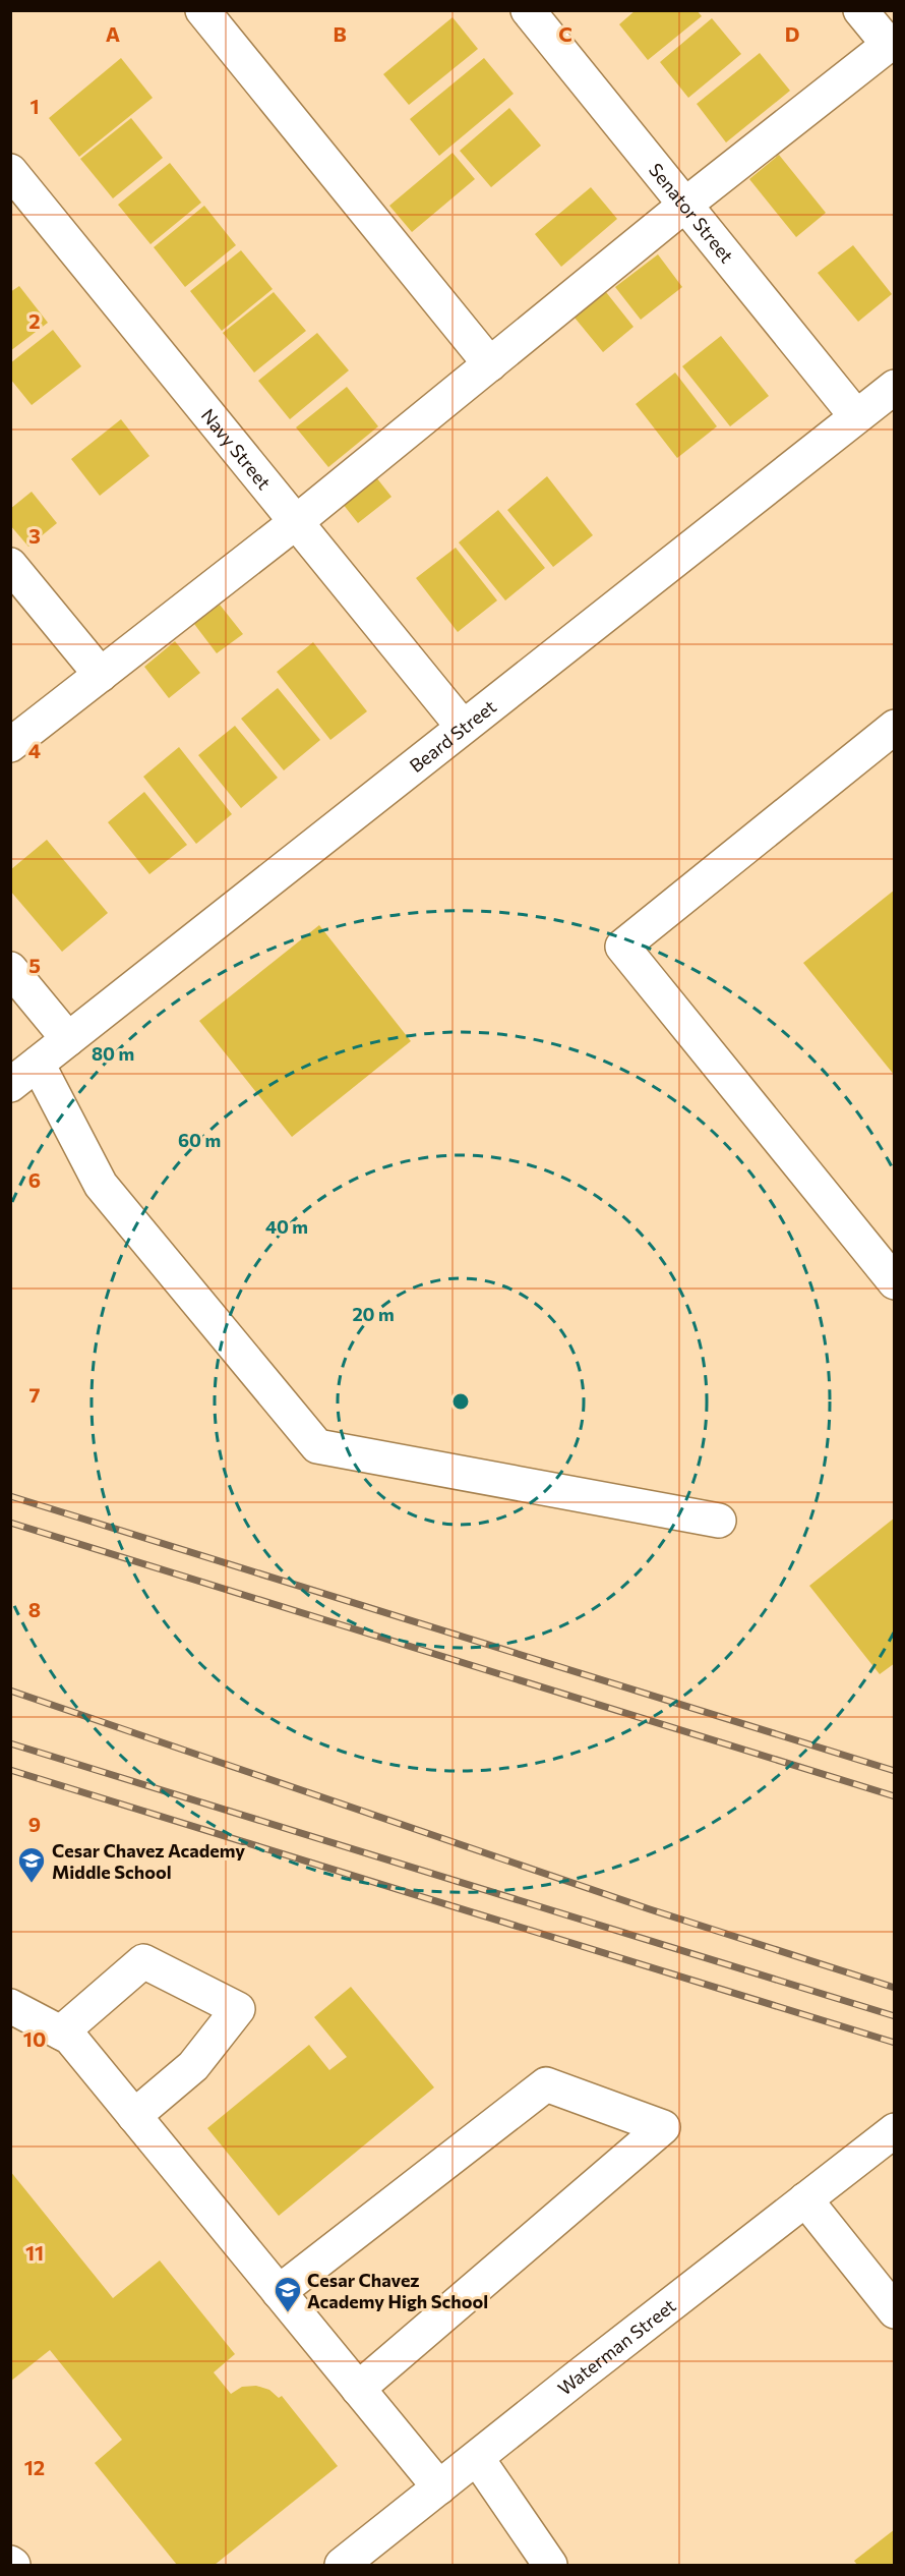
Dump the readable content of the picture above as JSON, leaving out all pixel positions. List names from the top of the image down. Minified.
{"streets":{"street":["Senator Street","Navy Street","Beard Street","Waterman Street"]},"crossings":[["Senator Street","Beard Street"],["Navy Street","Beard Street"]],"places":{"school or university":["Cesar Chavez Academy Middle School","Cesar Chavez Academy High School"]},"grid":{"columns":["A","B","C","D"],"rows":["1","2","3","4","5","6","7","8","9","10","11","12"]},"rings":["80 m","60 m","40 m","20 m"]}
